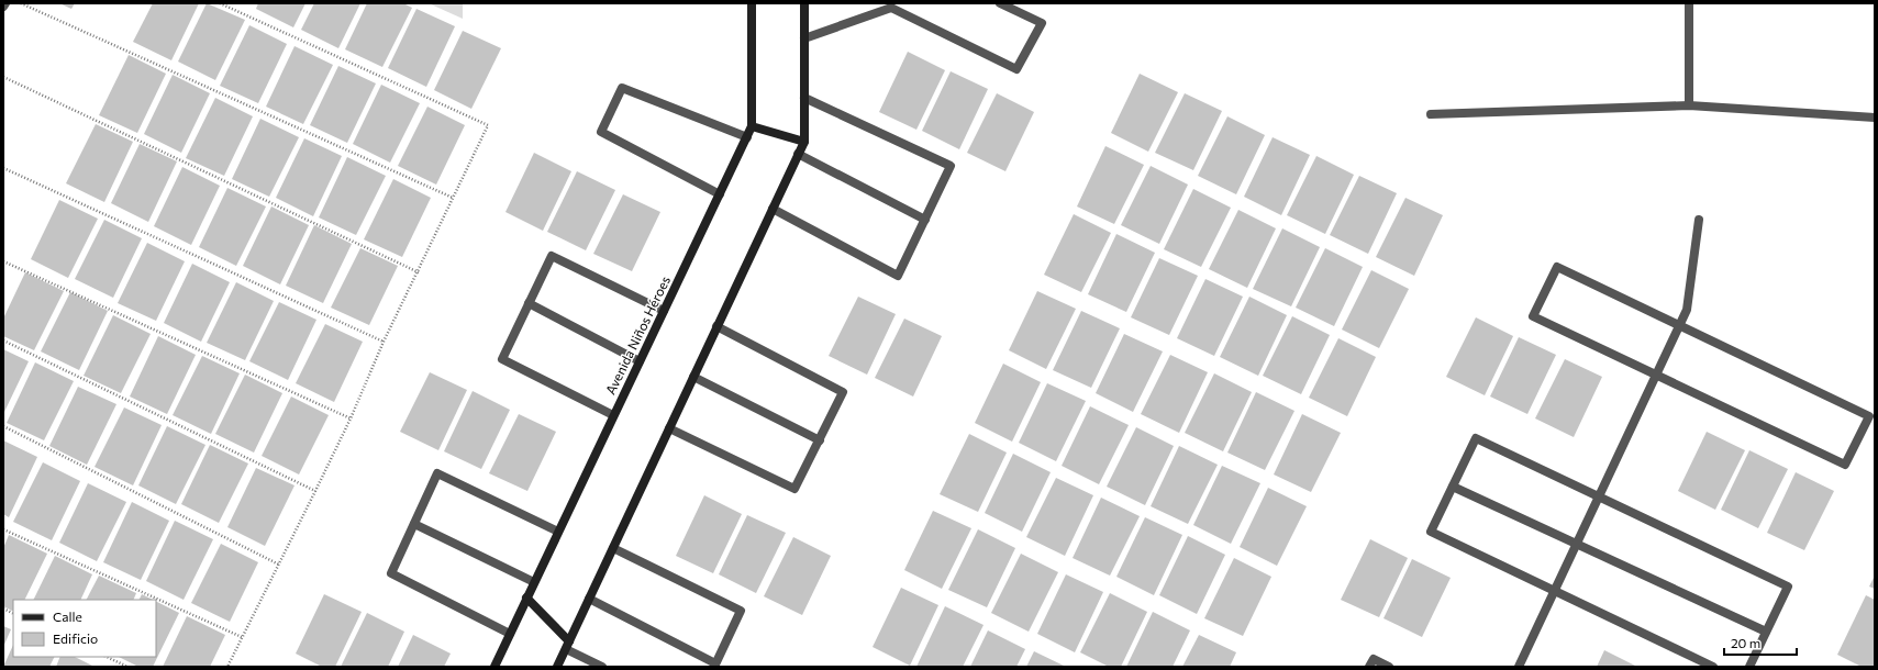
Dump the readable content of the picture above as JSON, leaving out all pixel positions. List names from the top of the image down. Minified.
{"streets":{"main road":["Avenida Niños Héroes"]},"legend":["Calle","Edificio"],"scale_bar":"20 m"}
